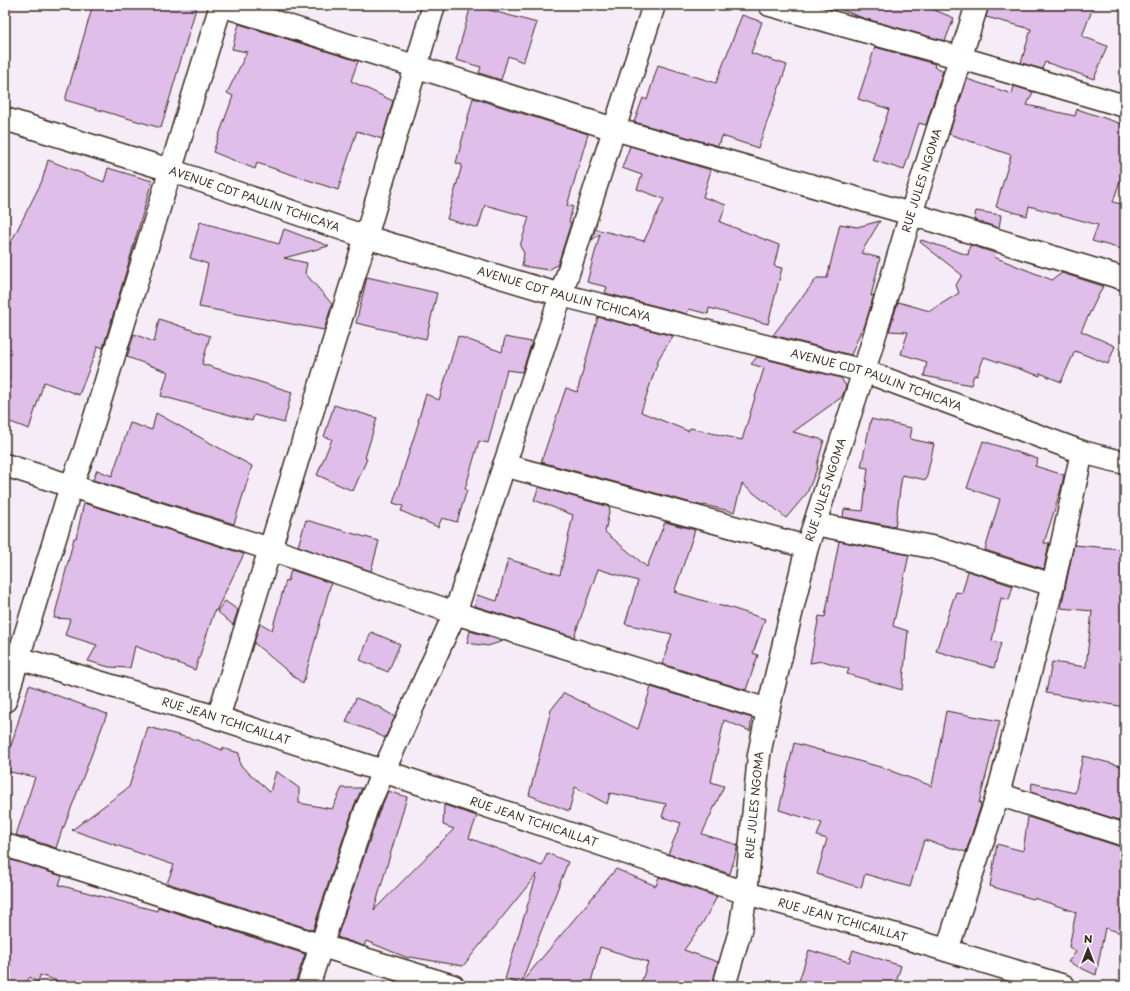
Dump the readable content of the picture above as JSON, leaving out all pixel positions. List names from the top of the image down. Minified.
{"streets":{"street":["RUE JULES NGOMA","AVENUE CDT PAULIN TCHICAYA","RUE JEAN TCHICAILLAT"]},"crossings":[["RUE JULES NGOMA","AVENUE CDT PAULIN TCHICAYA"],["RUE JULES NGOMA","RUE JEAN TCHICAILLAT"]],"north":"top"}
